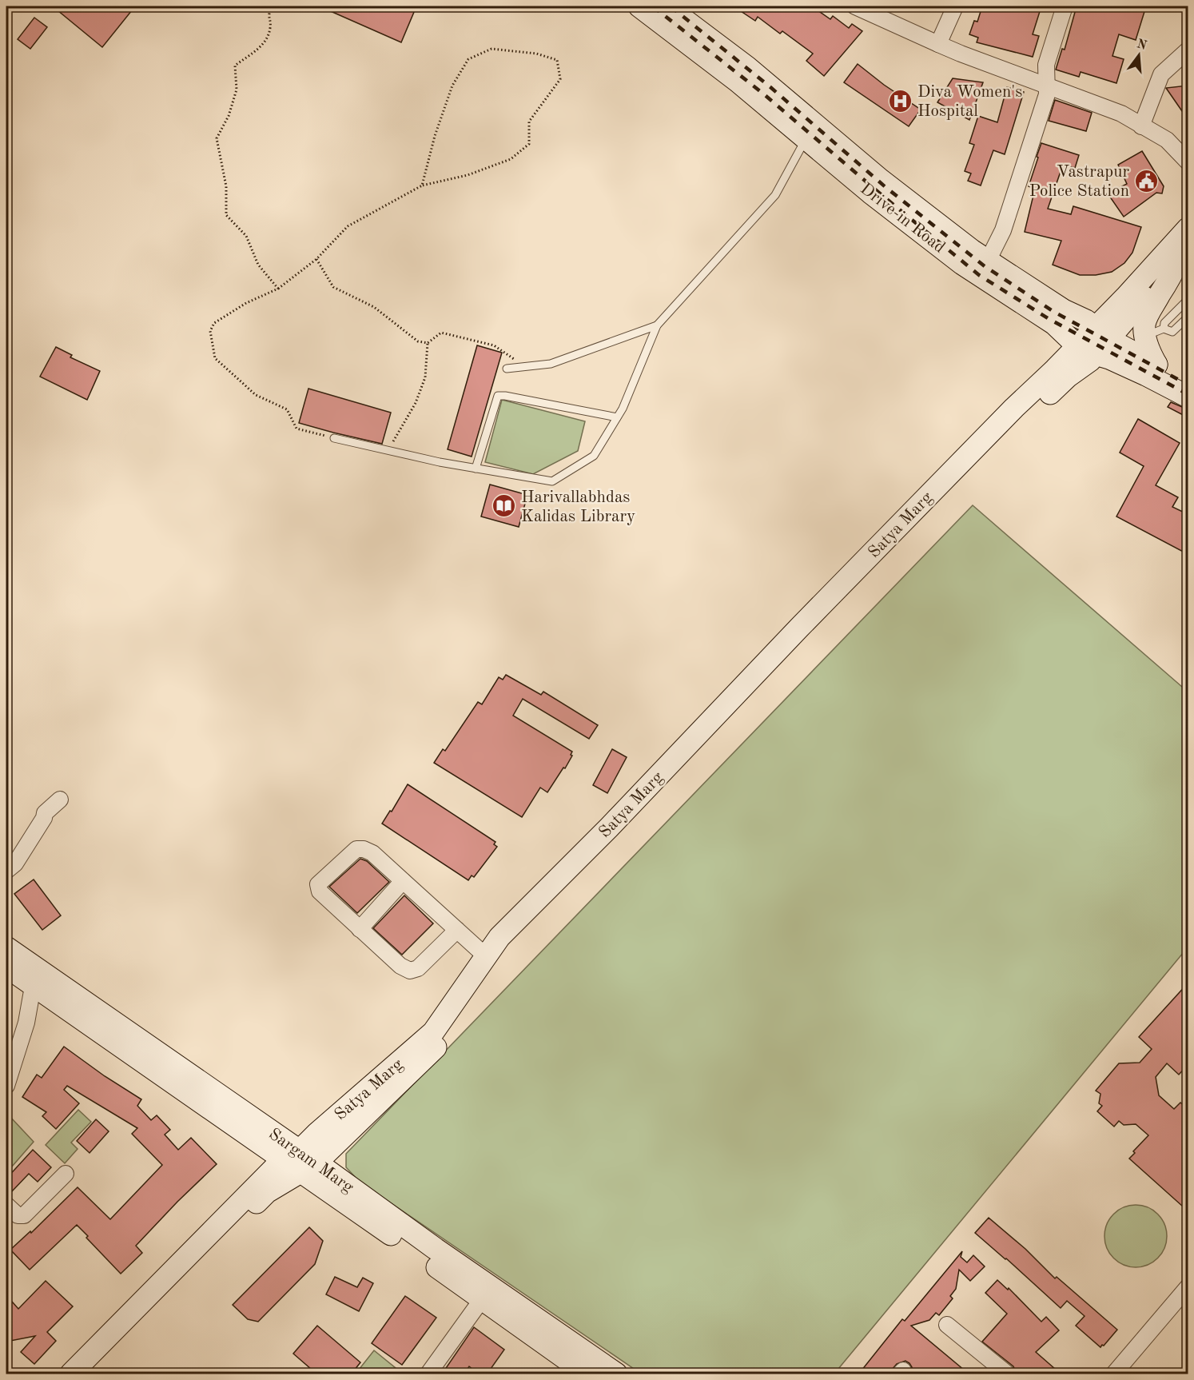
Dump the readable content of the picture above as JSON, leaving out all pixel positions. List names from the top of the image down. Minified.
{"streets":{"main road":["Drive-in Road","Satya Marg","Sargam Marg"]},"crossings":[["Drive-in Road","Satya Marg"],["Satya Marg","Sargam Marg"]],"places":{"hospital":["Diva Women's Hospital"],"public building":["Vastrapur Police Station"],"library":["Harivallabhdas Kalidas Library"]},"north":"top"}
